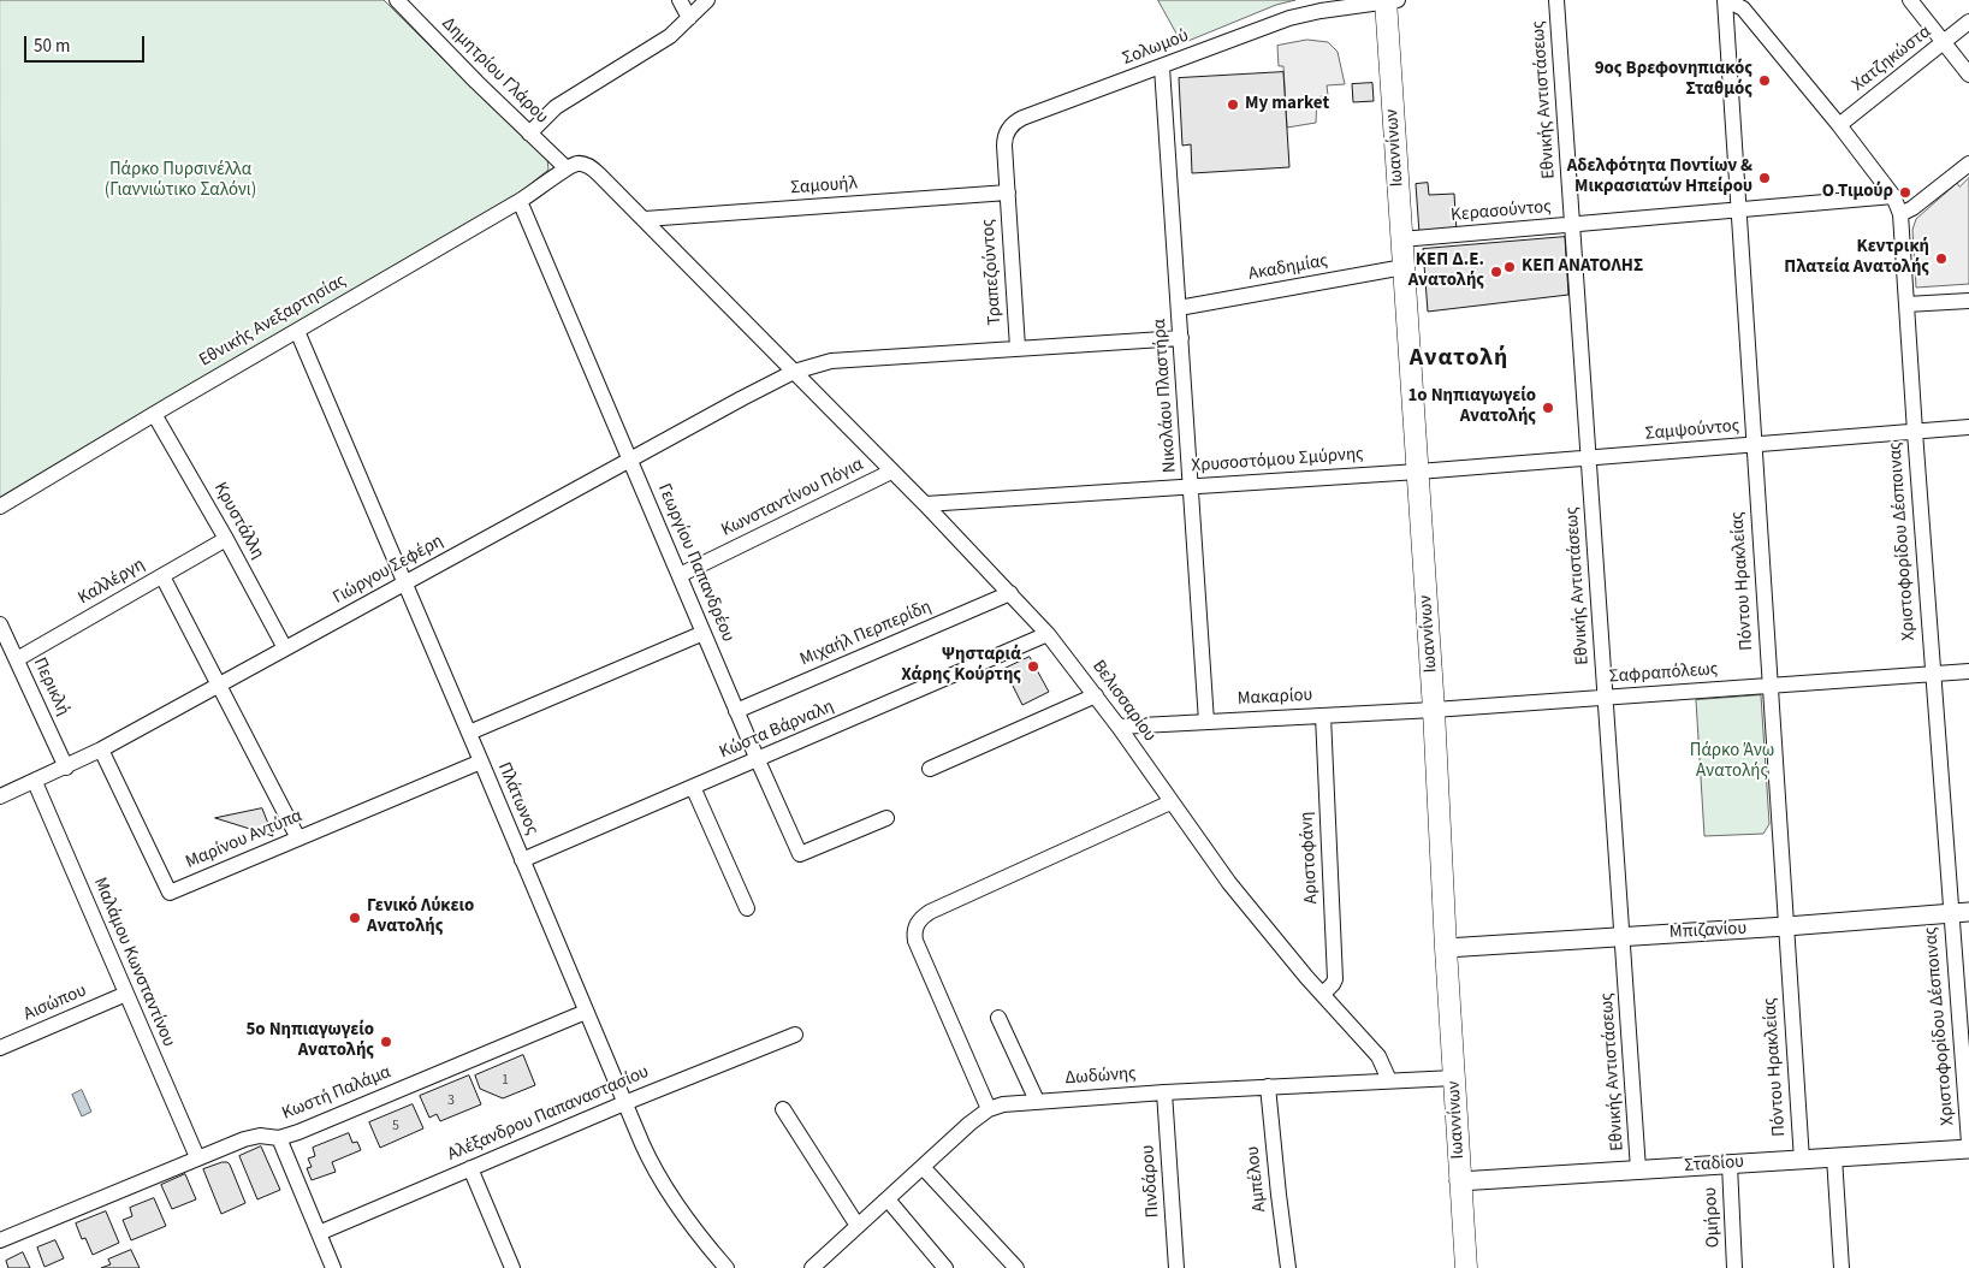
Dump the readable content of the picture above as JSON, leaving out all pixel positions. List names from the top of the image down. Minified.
{"streets":{"main road":["Ιωαννίνων"],"street":["Σολωμού","Χατζηκώστα","Δημητρίου Γλάρου","Εθνικής Αντιστάσεως","Σαμουήλ","Κερασούντος","Ακαδημίας","Τραπεζούντος","Εθνικής Ανεξαρτησίας","Νικολάου Πλαστήρα","Σαμψούντος","Χρυσοστόμου Σμύρνης","Κωνσταντίνου Πόγια","Κρυστάλλη","Χριστοφορίδου Δέσποινας","Γεωργίου Παπανδρέου","Γιώργου Σεφέρη","Πόντου Ηρακλείας","Καλλέργη","Μιχαήλ Περπερίδη","Σαφραπόλεως","Περικλή","Μακαρίου","Βελισσαρίου","Κώστα Βάρναλη","Πλάτωνος","Μαρίνου Αντύπα","Αριστοφάνη","Μπιζανίου","Μαλάμου Κωνσταντίνου","Αισώπου","Δωδώνης","Κωστή Παλάμα","Αλέξανδρου Παπαναστασίου","Σταδίου","Αμπέλου","Πινδάρου","Ομήρου"]},"crossings":[["Σολωμού","Ιωαννίνων"],["Σολωμού","Σαμουήλ"],["Σολωμού","Τραπεζούντος"],["Σολωμού","Νικολάου Πλαστήρα"],["Χατζηκώστα","Χριστοφορίδου Δέσποινας"],["Δημητρίου Γλάρου","Εθνικής Ανεξαρτησίας"],["Δημητρίου Γλάρου","Βελισσαρίου"],["Εθνικής Αντιστάσεως","Κερασούντος"],["Εθνικής Αντιστάσεως","Σαμψούντος"],["Εθνικής Αντιστάσεως","Σαφραπόλεως"],["Εθνικής Αντιστάσεως","Μπιζανίου"],["Εθνικής Αντιστάσεως","Σταδίου"],["Ιωαννίνων","Κερασούντος"],["Ιωαννίνων","Ακαδημίας"],["Ιωαννίνων","Σαμψούντος"],["Ιωαννίνων","Χρυσοστόμου Σμύρνης"],["Ιωαννίνων","Σαφραπόλεως"],["Ιωαννίνων","Μακαρίου"],["Ιωαννίνων","Μπιζανίου"],["Ιωαννίνων","Δωδώνης"],["Ιωαννίνων","Σταδίου"],["Σαμουήλ","Τραπεζούντος"],["Σαμουήλ","Βελισσαρίου"],["Κερασούντος","Χριστοφορίδου Δέσποινας"],["Κερασούντος","Πόντου Ηρακλείας"],["Ακαδημίας","Νικολάου Πλαστήρα"],["Τραπεζούντος","Γιώργου Σεφέρη"],["Εθνικής Ανεξαρτησίας","Κρυστάλλη"],["Εθνικής Ανεξαρτησίας","Γεωργίου Παπανδρέου"],["Εθνικής Ανεξαρτησίας","Βελισσαρίου"],["Εθνικής Ανεξαρτησίας","Πλάτωνος"],["Νικολάου Πλαστήρα","Χρυσοστόμου Σμύρνης"],["Νικολάου Πλαστήρα","Γιώργου Σεφέρη"],["Νικολάου Πλαστήρα","Μακαρίου"],["Σαμψούντος","Χρυσοστόμου Σμύρνης"],["Σαμψούντος","Χριστοφορίδου Δέσποινας"],["Σαμψούντος","Πόντου Ηρακλείας"],["Χρυσοστόμου Σμύρνης","Βελισσαρίου"],["Κωνσταντίνου Πόγια","Γεωργίου Παπανδρέου"],["Κωνσταντίνου Πόγια","Βελισσαρίου"],["Κρυστάλλη","Γιώργου Σεφέρη"],["Κρυστάλλη","Καλλέργη"],["Χριστοφορίδου Δέσποινας","Πόντου Ηρακλείας"],["Χριστοφορίδου Δέσποινας","Σαφραπόλεως"],["Χριστοφορίδου Δέσποινας","Μπιζανίου"],["Γεωργίου Παπανδρέου","Γιώργου Σεφέρη"],["Γεωργίου Παπανδρέου","Μιχαήλ Περπερίδη"],["Γεωργίου Παπανδρέου","Κώστα Βάρναλη"],["Γιώργου Σεφέρη","Περικλή"],["Γιώργου Σεφέρη","Βελισσαρίου"],["Γιώργου Σεφέρη","Πλάτωνος"],["Γιώργου Σεφέρη","Μαρίνου Αντύπα"],["Γιώργου Σεφέρη","Μαλάμου Κωνσταντίνου"],["Πόντου Ηρακλείας","Σαφραπόλεως"],["Πόντου Ηρακλείας","Μπιζανίου"],["Πόντου Ηρακλείας","Σταδίου"],["Καλλέργη","Περικλή"],["Μιχαήλ Περπερίδη","Βελισσαρίου"],["Σαφραπόλεως","Μακαρίου"],["Μακαρίου","Βελισσαρίου"],["Μακαρίου","Αριστοφάνη"],["Βελισσαρίου","Κώστα Βάρναλη"],["Βελισσαρίου","Αριστοφάνη"],["Βελισσαρίου","Δωδώνης"],["Κώστα Βάρναλη","Πλάτωνος"],["Πλάτωνος","Μαρίνου Αντύπα"],["Πλάτωνος","Κωστή Παλάμα"],["Πλάτωνος","Αλέξανδρου Παπαναστασίου"],["Μαλάμου Κωνσταντίνου","Αισώπου"],["Μαλάμου Κωνσταντίνου","Κωστή Παλάμα"],["Δωδώνης","Αμπέλου"],["Δωδώνης","Πινδάρου"],["Σταδίου","Ομήρου"]],"districts":["Ανατολή"],"parks":["Πάρκο Πυρσινέλλα (Γιαννιώτικο Σαλόνι)","Πάρκο Άνω Ανατολής"],"places":["9ος Βρεφονηπιακός Σταθμός","My market","Αδελφότητα Ποντίων & Μικρασιατών Ηπείρου","Ο Τιμούρ","Κεντρική Πλατεία Ανατολής","ΚΕΠ ΑΝΑΤΟΛΗΣ","ΚΕΠ Δ.Ε. Ανατολής","1ο Νηπιαγωγείο Ανατολής","Ψησταριά Χάρης Κούρτης","Γενικό Λύκειο Ανατολής","5ο Νηπιαγωγείο Ανατολής"],"house_numbers":["1","3","5"],"scale_bar":"50 m"}
